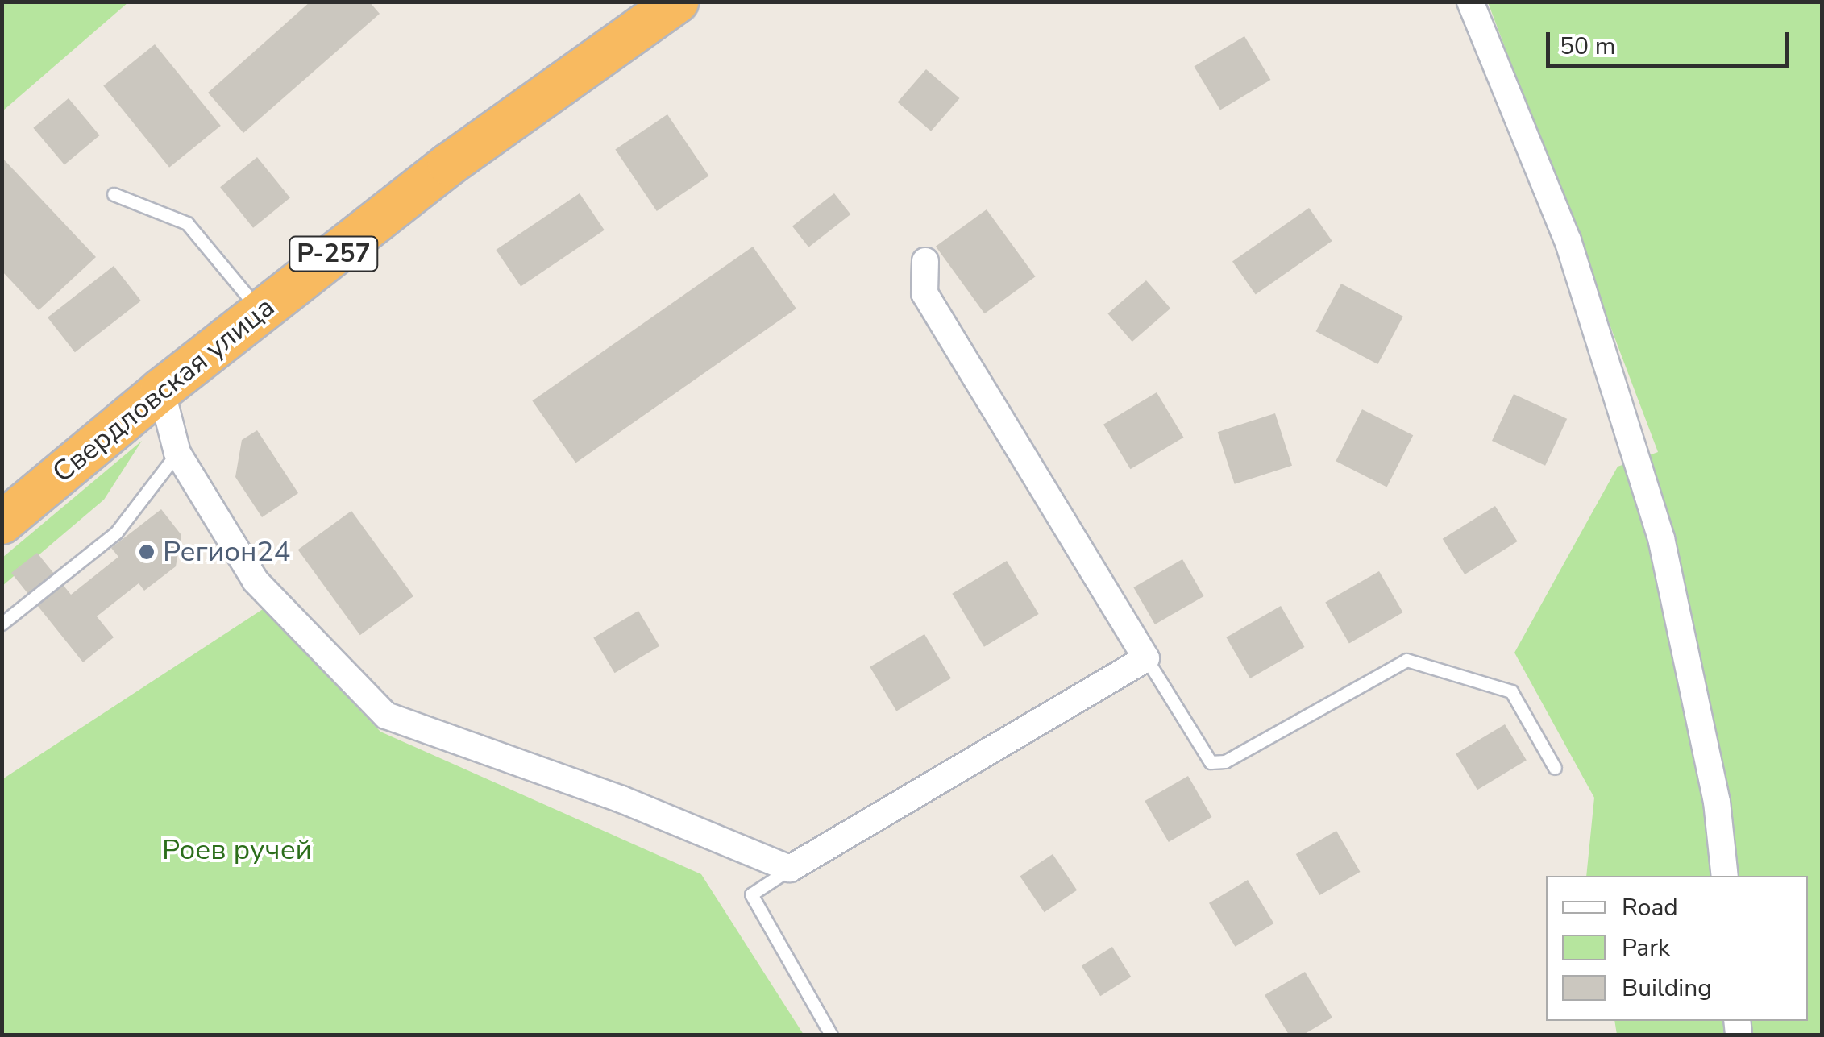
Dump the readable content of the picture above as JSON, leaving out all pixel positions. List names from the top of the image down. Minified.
{"streets":{"highway":["Р-257","Свердловская улица"]},"parks":["Роев ручей"],"places":["Регион24"],"legend":["Road","Park","Building"],"scale_bar":"50 m"}
